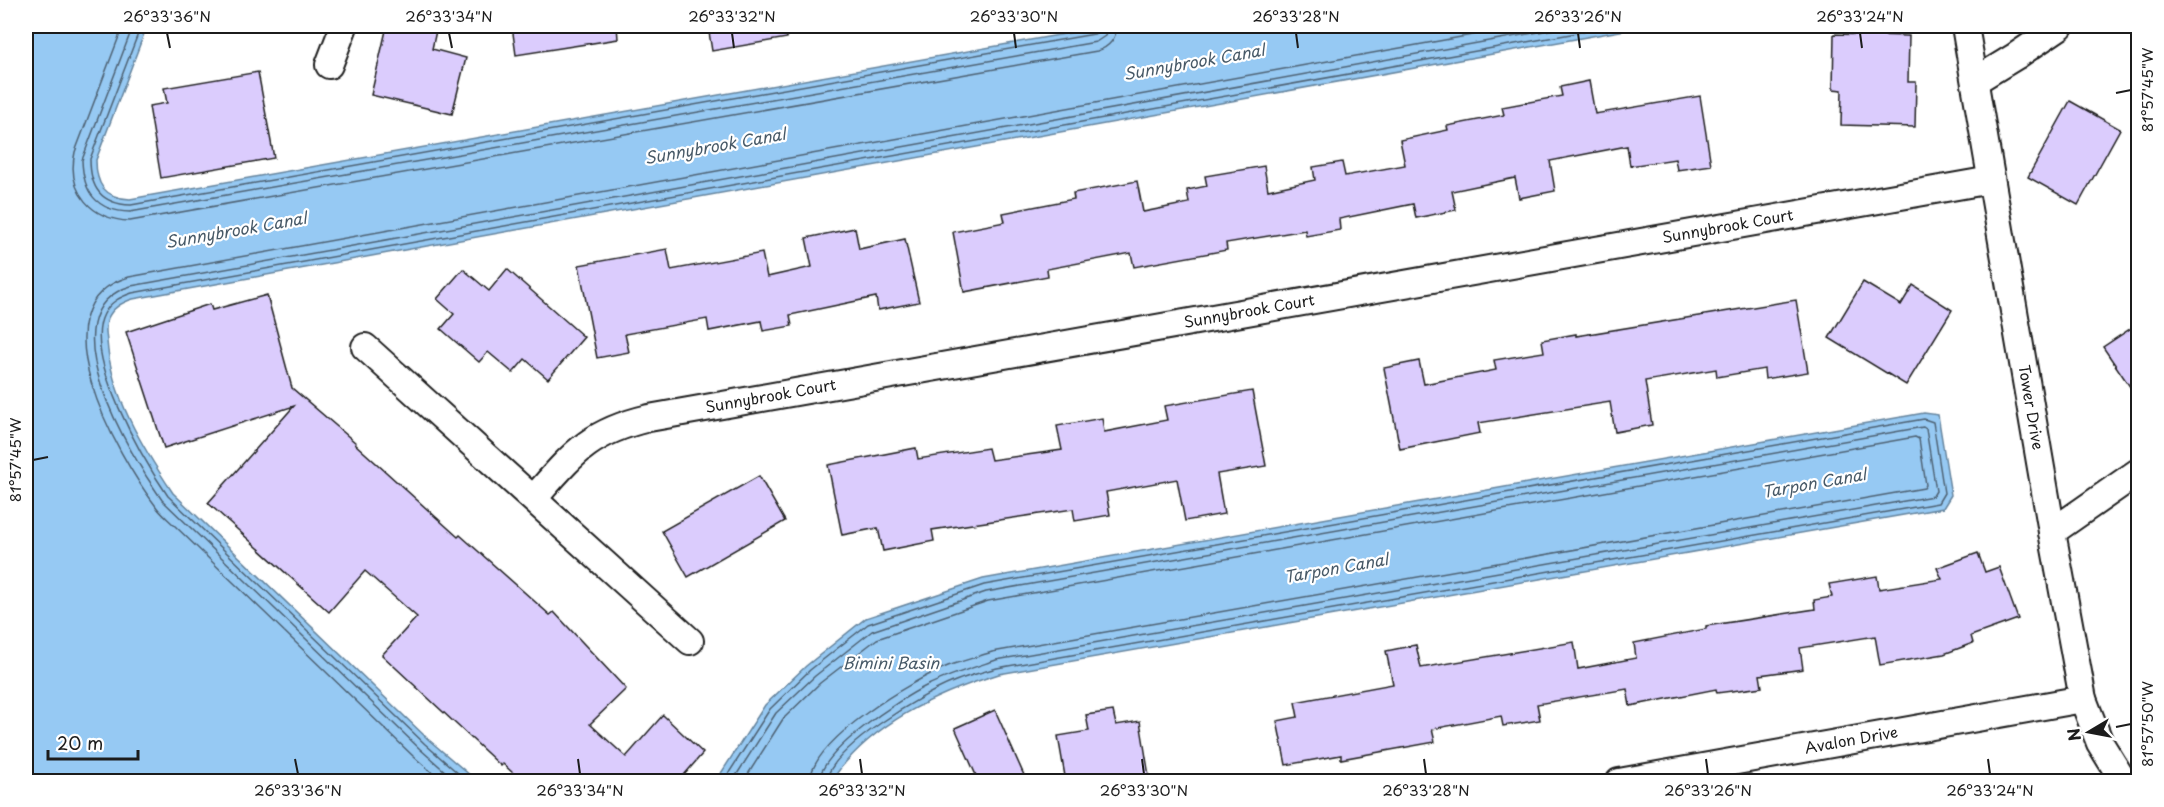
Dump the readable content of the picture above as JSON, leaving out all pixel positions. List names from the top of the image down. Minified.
{"streets":{"street":["Sunnybrook Court","Tower Drive","Avalon Drive"]},"crossings":[["Sunnybrook Court","Tower Drive"],["Tower Drive","Avalon Drive"]],"water":["Sunnybrook Canal","Tarpon Canal","Bimini Basin"],"scale_bar":"20 m","north":"left","coordinates":["26°33'36\"N","26°33'34\"N","26°33'32\"N","26°33'30\"N","26°33'28\"N","26°33'26\"N","26°33'24\"N","81°57'45\"W","81°57'50\"W"]}
